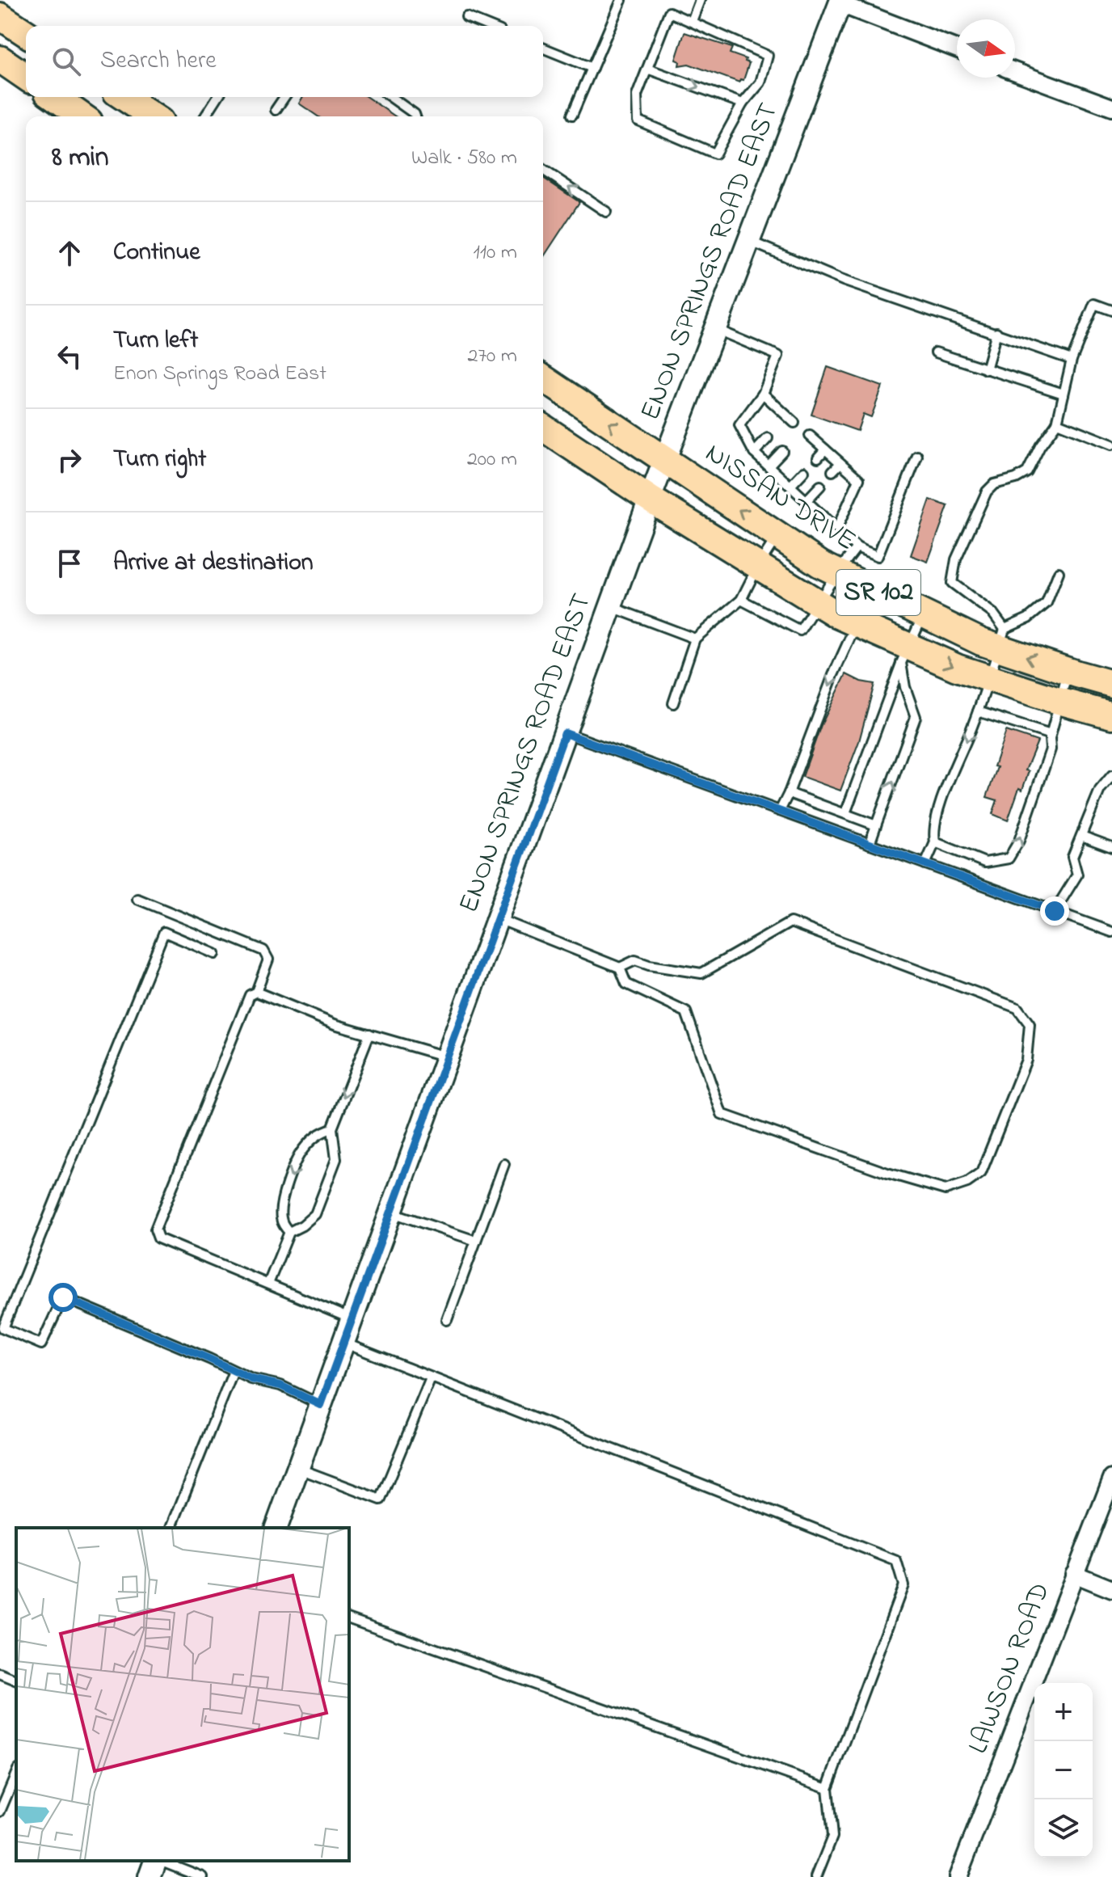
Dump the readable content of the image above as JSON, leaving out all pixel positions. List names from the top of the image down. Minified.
{"streets":{"main road":["NISSAN DRIVE","SR 102"],"street":["ENON SPRINGS ROAD EAST","LAWSON ROAD"]},"crossings":[["ENON SPRINGS ROAD EAST","NISSAN DRIVE"],["ENON SPRINGS ROAD EAST","SR 102"]],"north":"right","page":{"search":"Search here","heading":["8 min","Walk · 580 m"],"list":[["Continue","110 m"],["Turn left","Enon Springs Road East","270 m"],["Turn right","200 m"],"Arrive at destination"],"map_buttons":["+","−"]}}
